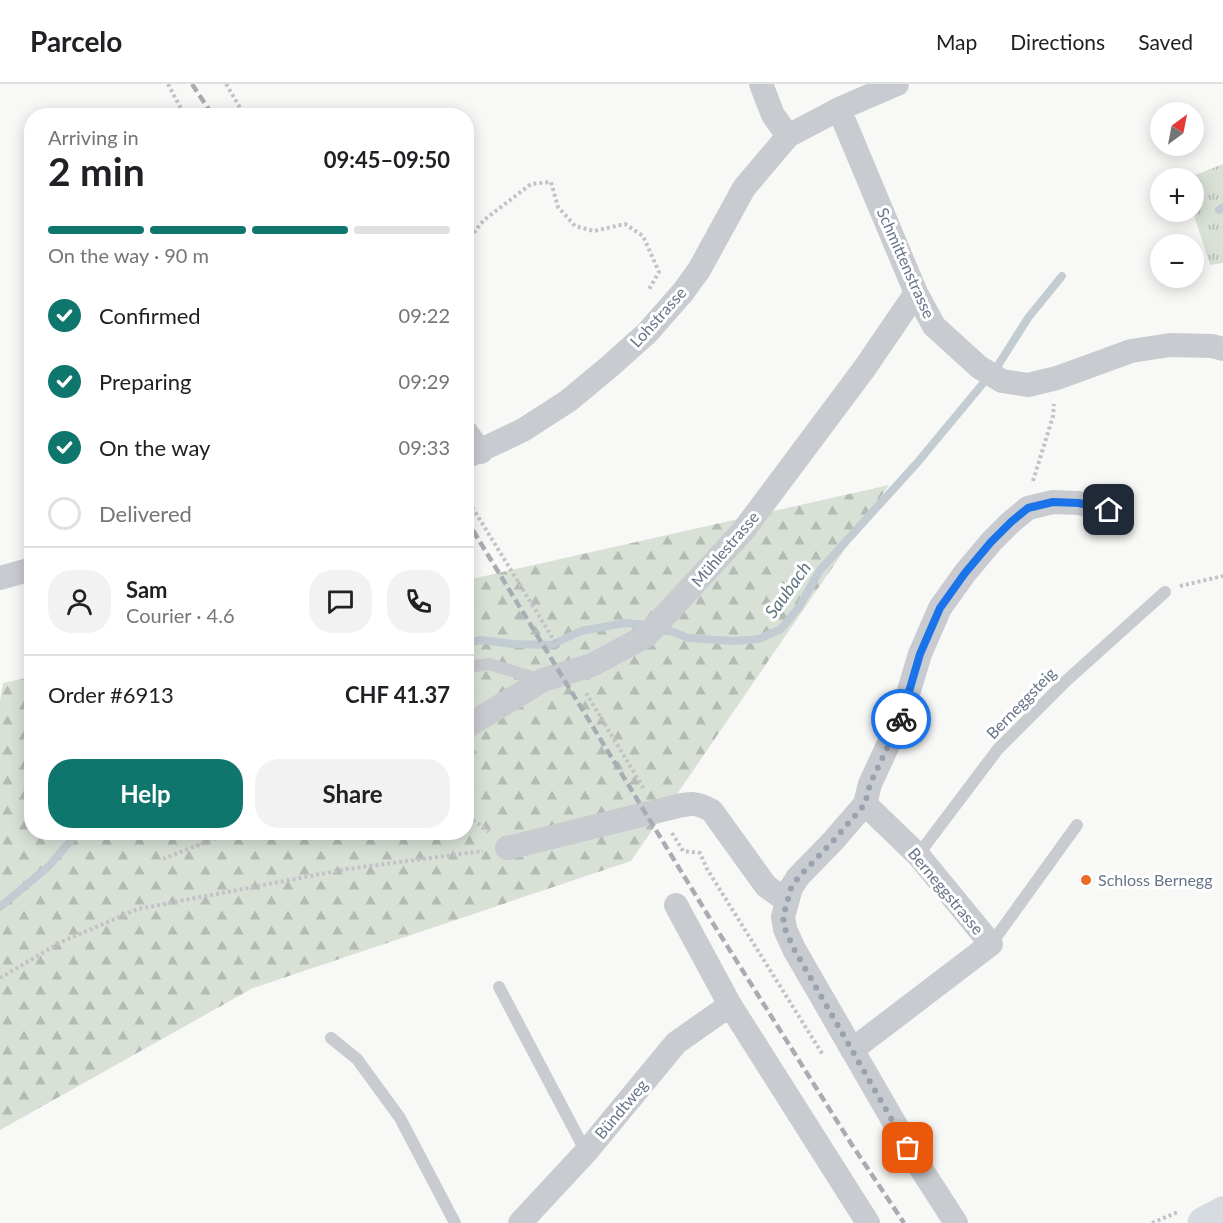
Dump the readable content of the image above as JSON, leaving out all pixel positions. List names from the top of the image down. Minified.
{"streets":{"street":["Schmittenstrasse","Lohstrasse","Mühlestrasse","Berneggstrasse","Bündtweg"],"lane":["Berneggsteig"]},"crossings":[["Schmittenstrasse","Mühlestrasse"],["Berneggsteig","Berneggstrasse"]],"water":["Saubach"],"places":["Schloss Bernegg"],"north":"top right","page":{"header":"Parcelo","nav":["Map","Directions","Saved"],"map_buttons":["+","−"],"heading":["2 min","Arriving in","09:45–09:50"],"panel":["Sam","Courier · 4.6","Order #6913","CHF 41.37"],"bar":"On the way · 90 m","list":[["Confirmed","09:22"],["Preparing","09:29"],["On the way","09:33"],"Delivered"],"buttons":["Help","Share"]}}
